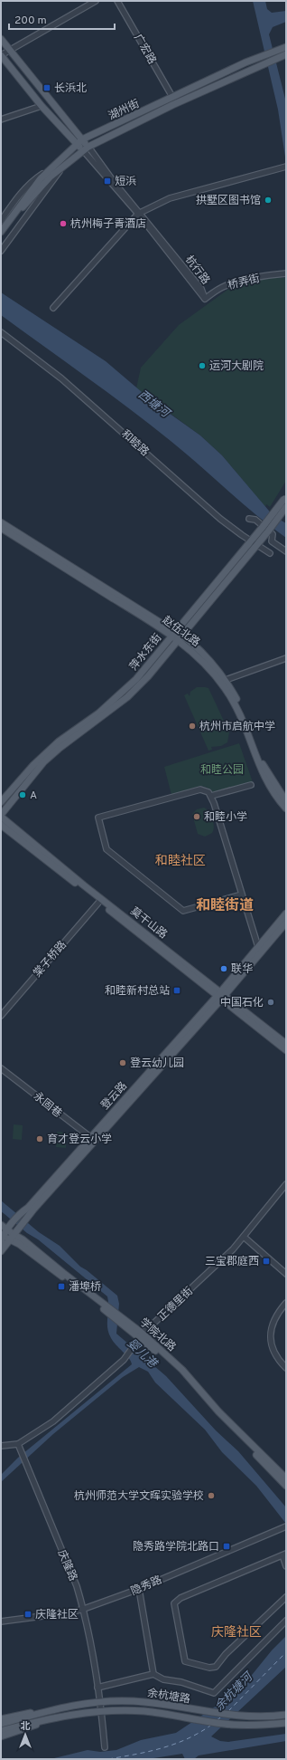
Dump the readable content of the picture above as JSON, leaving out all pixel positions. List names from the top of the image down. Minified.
{"streets":{"main road":["湖州街","杭行路","赵伍北路","萍水东街","莫干山路","登云路","学院北路","余杭塘路"],"street":["广宏路","桥弄街","和睦路","棠子桥路","永固巷","正德里街","庆隆路","隐秀路"]},"crossings":[["广宏路","湖州街"],["湖州街","杭行路"],["杭行路","桥弄街"],["和睦路","萍水东街"],["赵伍北路","萍水东街"],["萍水东街","莫干山路"],["莫干山路","棠子桥路"],["莫干山路","登云路"],["登云路","永固巷"],["登云路","学院北路"],["正德里街","学院北路"],["正德里街","庆隆路"],["庆隆路","隐秀路"],["庆隆路","余杭塘路"]],"districts":["和睦社区","和睦街道","庆隆社区"],"water":["西塘河","婴儿港","余杭塘河"],"parks":["和睦公园"],"places":{"transit":["长浜北","短浜","和睦新村总站","三宝郡庭西","潘埠桥","隐秀路学院北路口","庆隆社区"],"other":["拱墅区图书馆","杭州梅子青酒店","运河大剧院","杭州市启航中学","A","和睦小学","联华","中国石化","登云幼儿园","育才登云小学","杭州师范大学文晖实验学校"]},"scale_bar":"200 m","north":"top"}
